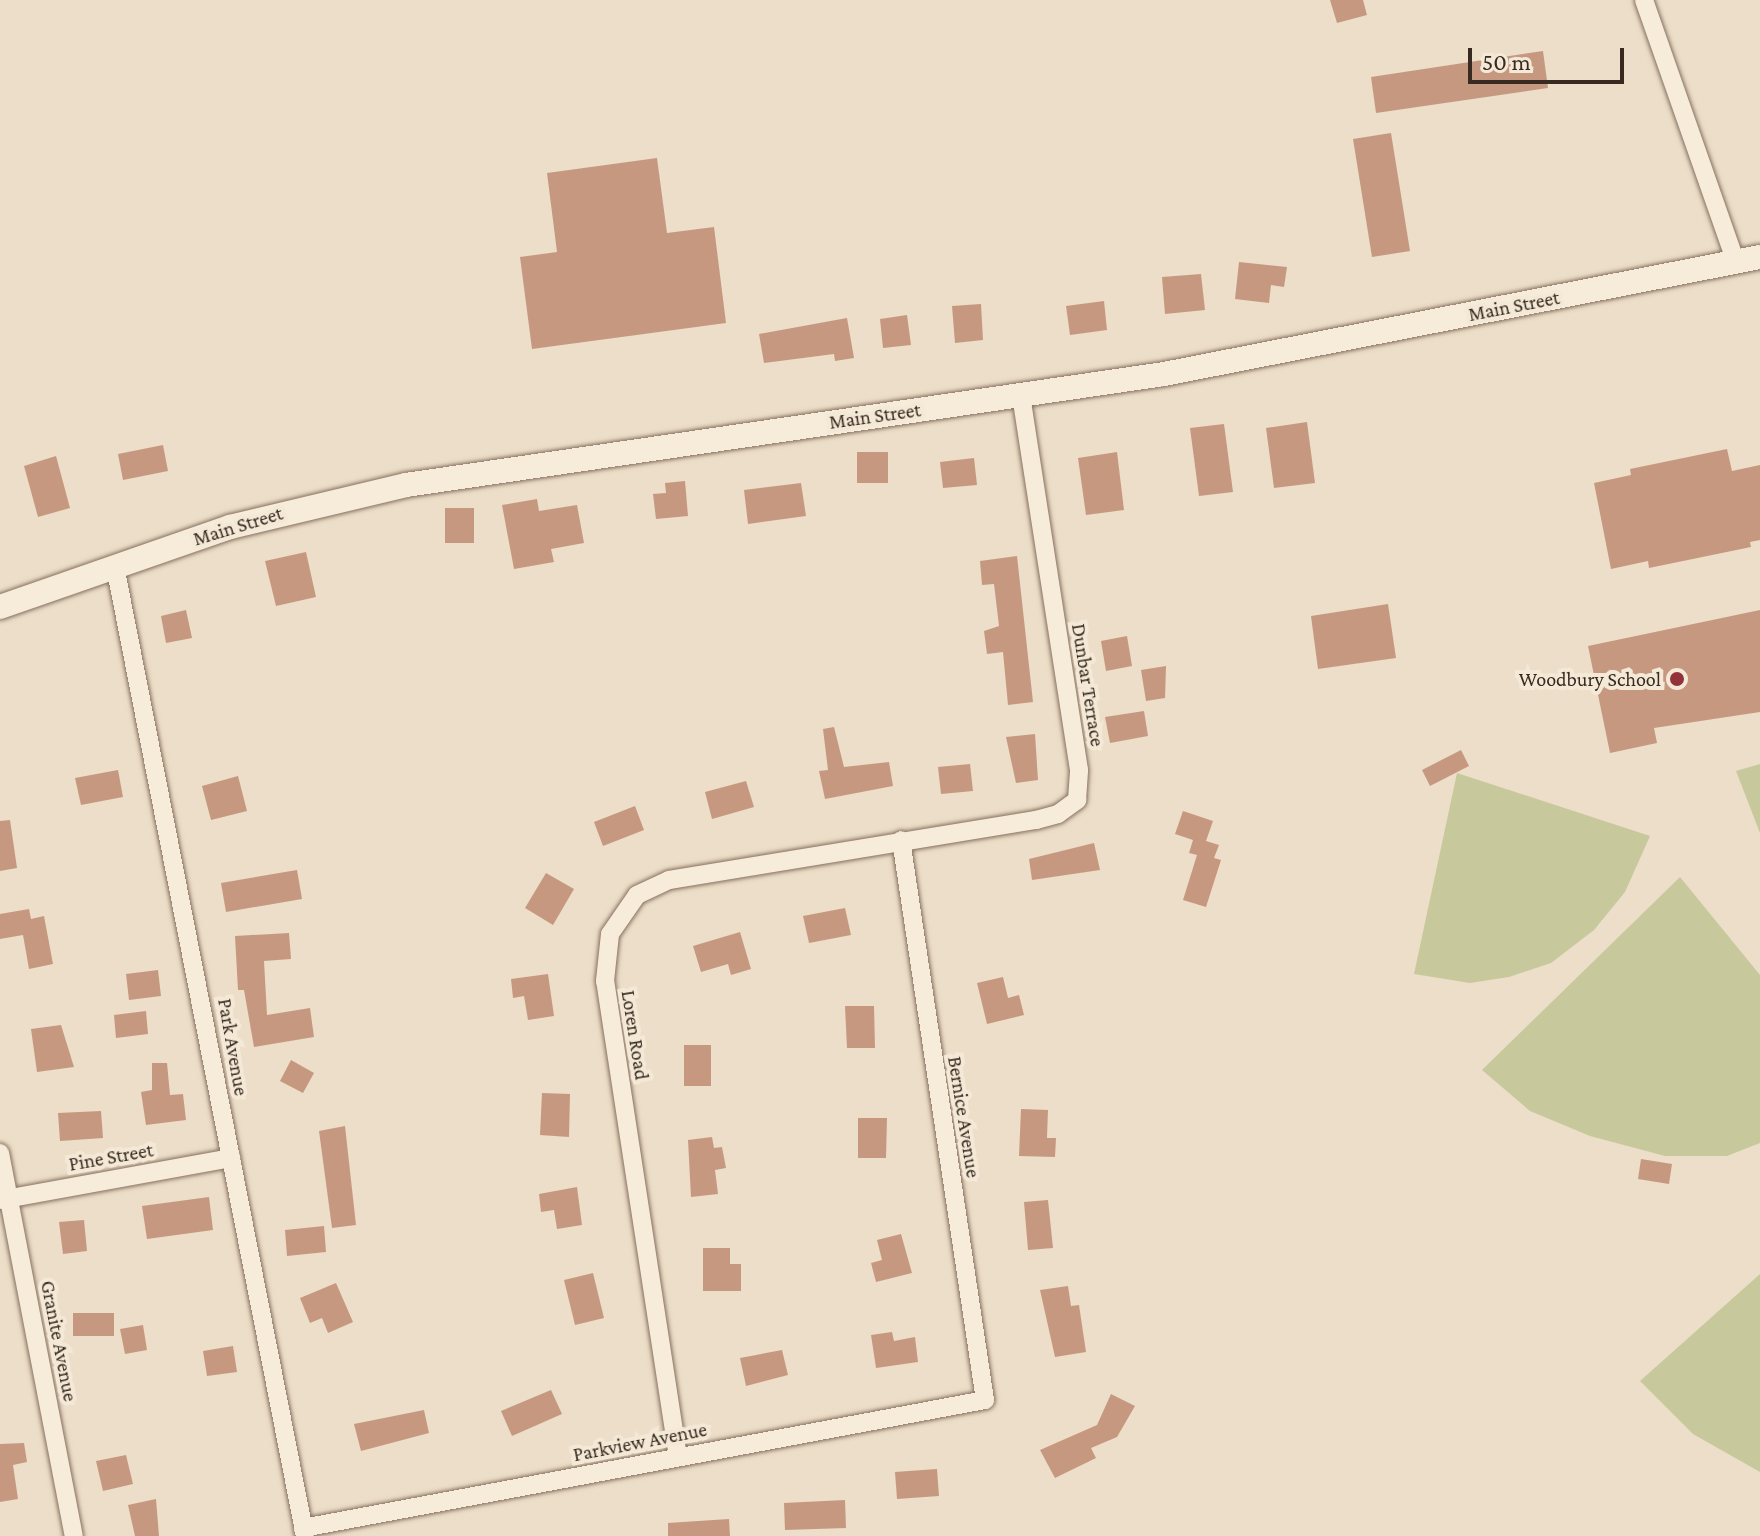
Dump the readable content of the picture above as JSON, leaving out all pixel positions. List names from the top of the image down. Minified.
{"streets":{"main road":["Main Street"],"street":["Dunbar Terrace","Loren Road","Park Avenue","Bernice Avenue","Pine Street","Granite Avenue","Parkview Avenue"]},"crossings":[["Main Street","Dunbar Terrace"],["Main Street","Park Avenue"],["Dunbar Terrace","Loren Road"],["Dunbar Terrace","Bernice Avenue"],["Loren Road","Bernice Avenue"],["Loren Road","Parkview Avenue"],["Park Avenue","Pine Street"],["Park Avenue","Parkview Avenue"],["Bernice Avenue","Parkview Avenue"],["Pine Street","Granite Avenue"]],"places":["Woodbury School"],"scale_bar":"50 m"}
